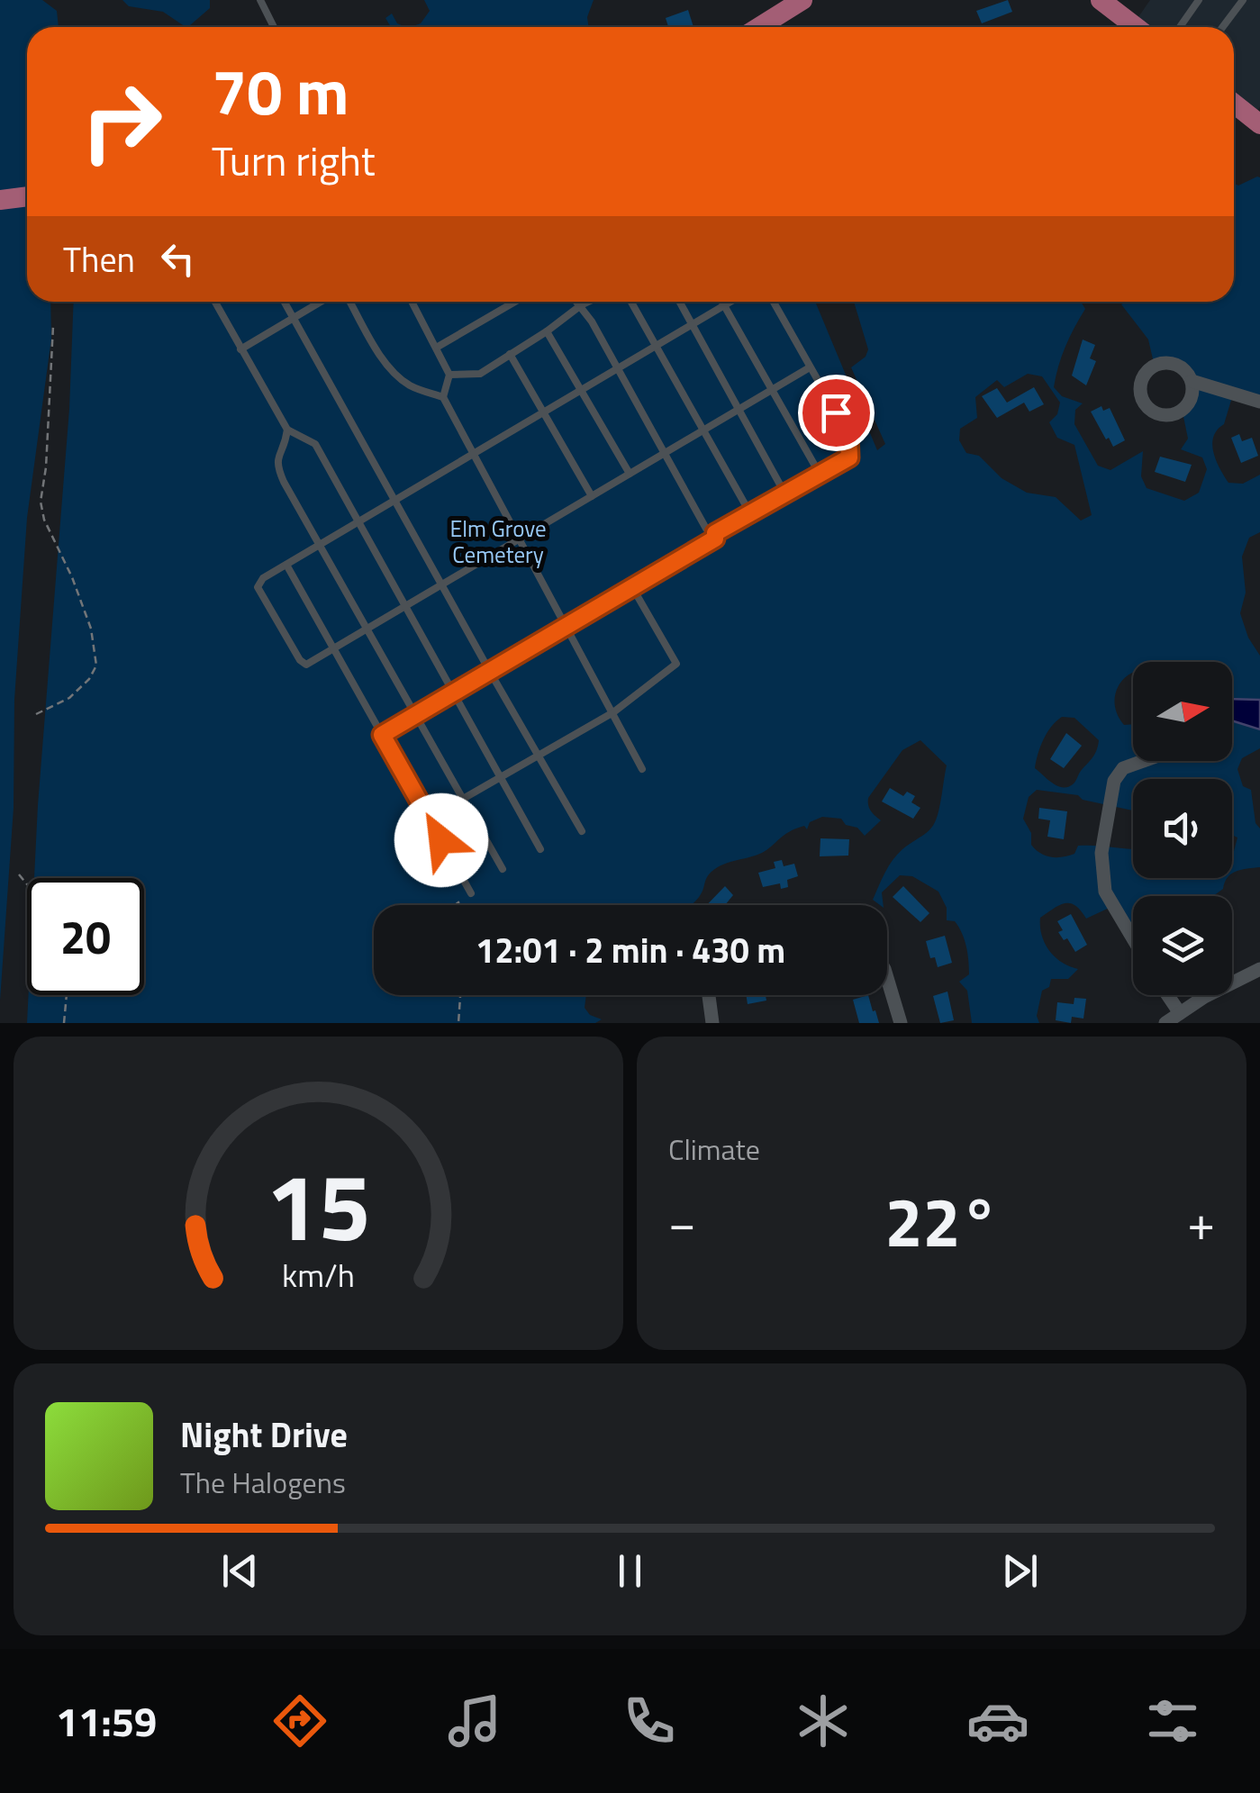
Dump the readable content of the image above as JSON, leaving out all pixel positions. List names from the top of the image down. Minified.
{"parks":["Elm Grove Cemetery"],"north":"right","page":{"turn":["70 m","Turn right"],"then":"Then","limit":"20","trip":"12:01 · 2 min · 430 m","tile":"Climate","heat":["−","22°","+"],"song":["Night Drive","The Halogens"],"tabs":"11:59","gauge":["15","km/h"]}}
